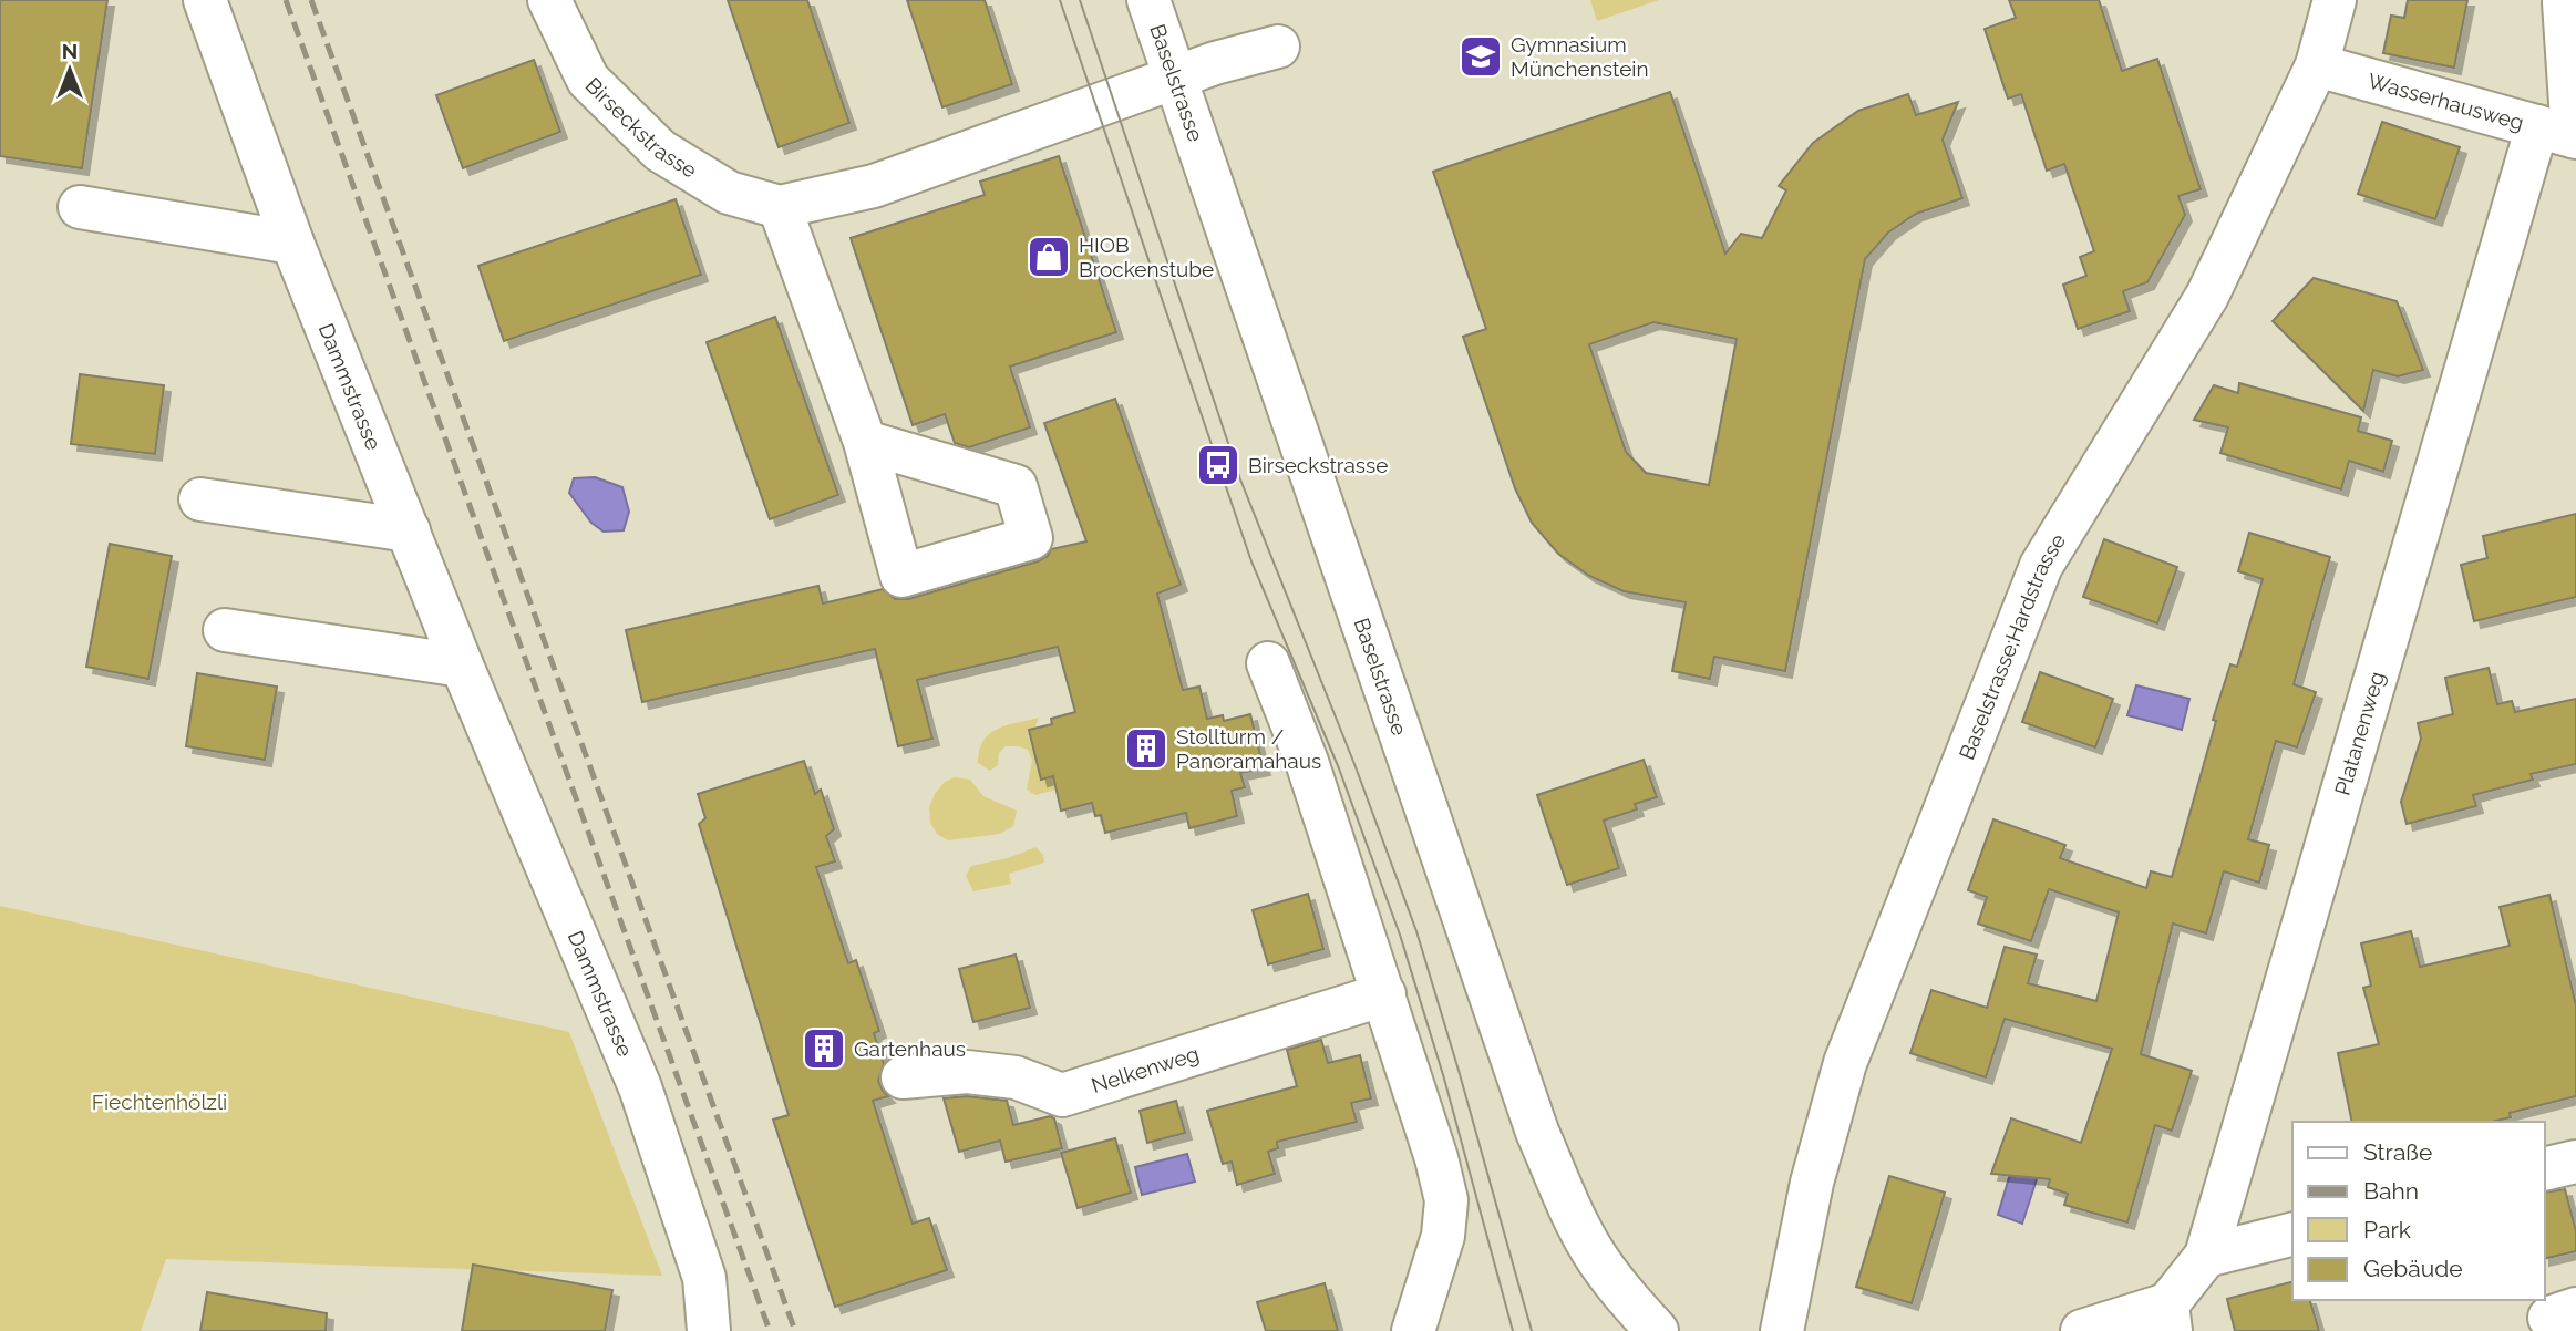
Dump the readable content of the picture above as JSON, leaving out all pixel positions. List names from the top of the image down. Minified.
{"streets":{"street":["Baselstrasse","Wasserhausweg","Birseckstrasse","Dammstrasse","Baselstrasse;Hardstrasse","Platanenweg","Nelkenweg"]},"crossings":[["Baselstrasse","Birseckstrasse"],["Wasserhausweg","Baselstrasse;Hardstrasse"],["Wasserhausweg","Platanenweg"]],"parks":["Fiechtenhölzli"],"places":{"school or university":["Gymnasium Münchenstein"],"shop":["HIOB Brockenstube"],"bus stop":["Birseckstrasse"],"building":["Stollturm / Panoramahaus","Gartenhaus"]},"legend":["Straße","Bahn","Park","Gebäude"],"north":"top"}
